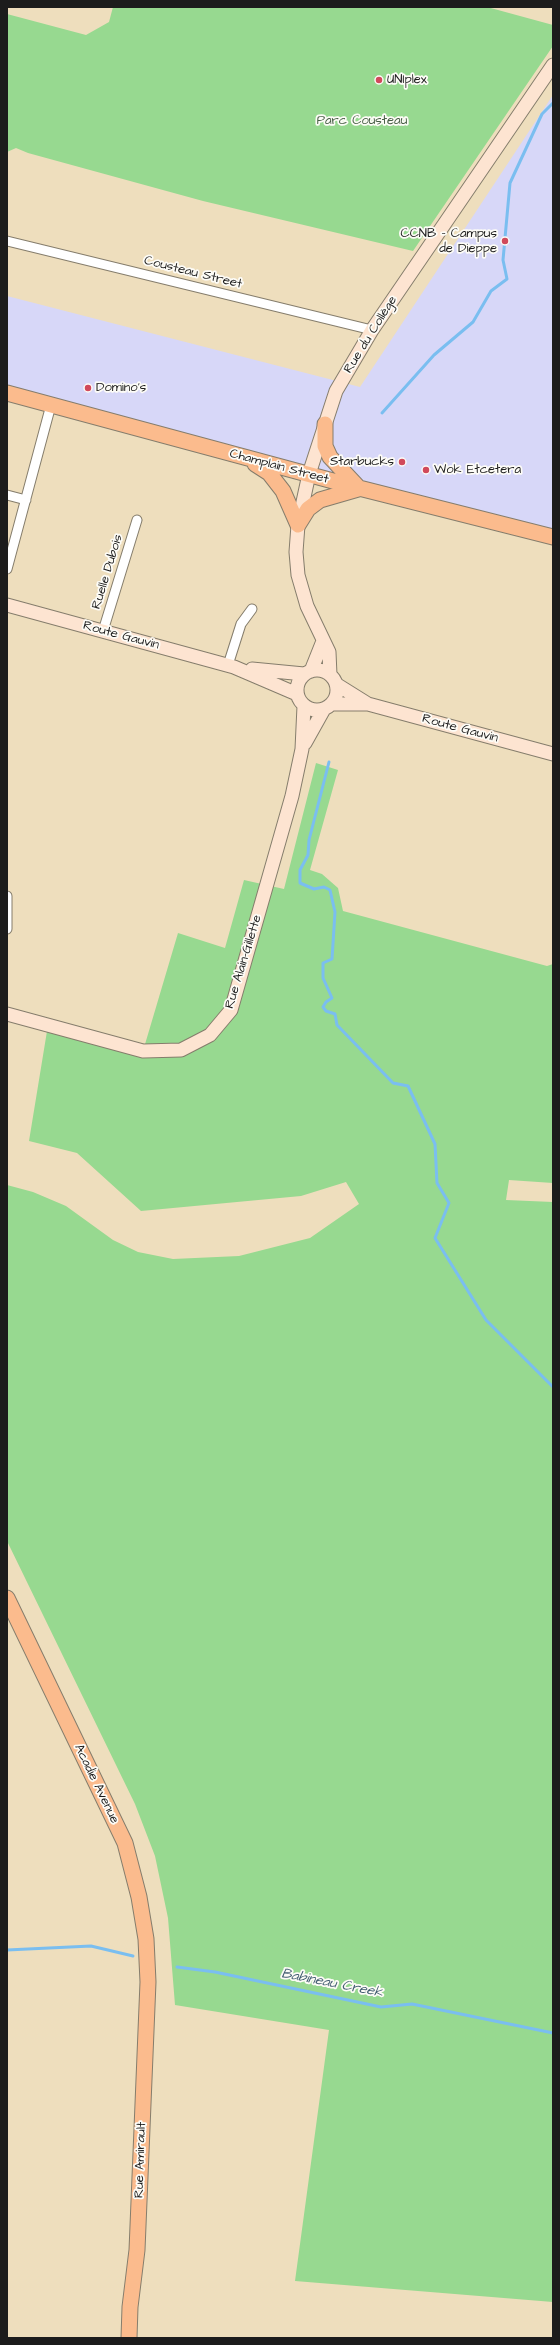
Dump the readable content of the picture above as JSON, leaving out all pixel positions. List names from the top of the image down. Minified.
{"streets":{"main road":["Champlain Street","Acadie Avenue","Rue Amirault"],"street":["Cousteau Street","Rue du Collège","Ruelle Dubois","Route Gauvin","Rue Alain-Gillette"]},"crossings":[["Cousteau Street","Rue du Collège"],["Rue du Collège","Champlain Street"],["Rue du Collège","Route Gauvin"],["Rue du Collège","Rue Alain-Gillette"],["Ruelle Dubois","Route Gauvin"],["Route Gauvin","Rue Alain-Gillette"],["Acadie Avenue","Rue Amirault"]],"water":["Babineau Creek"],"parks":["Parc Cousteau"],"places":["UNIplex","CCNB - Campus de Dieppe","Domino's","Starbucks","Wok Etcetera"]}
